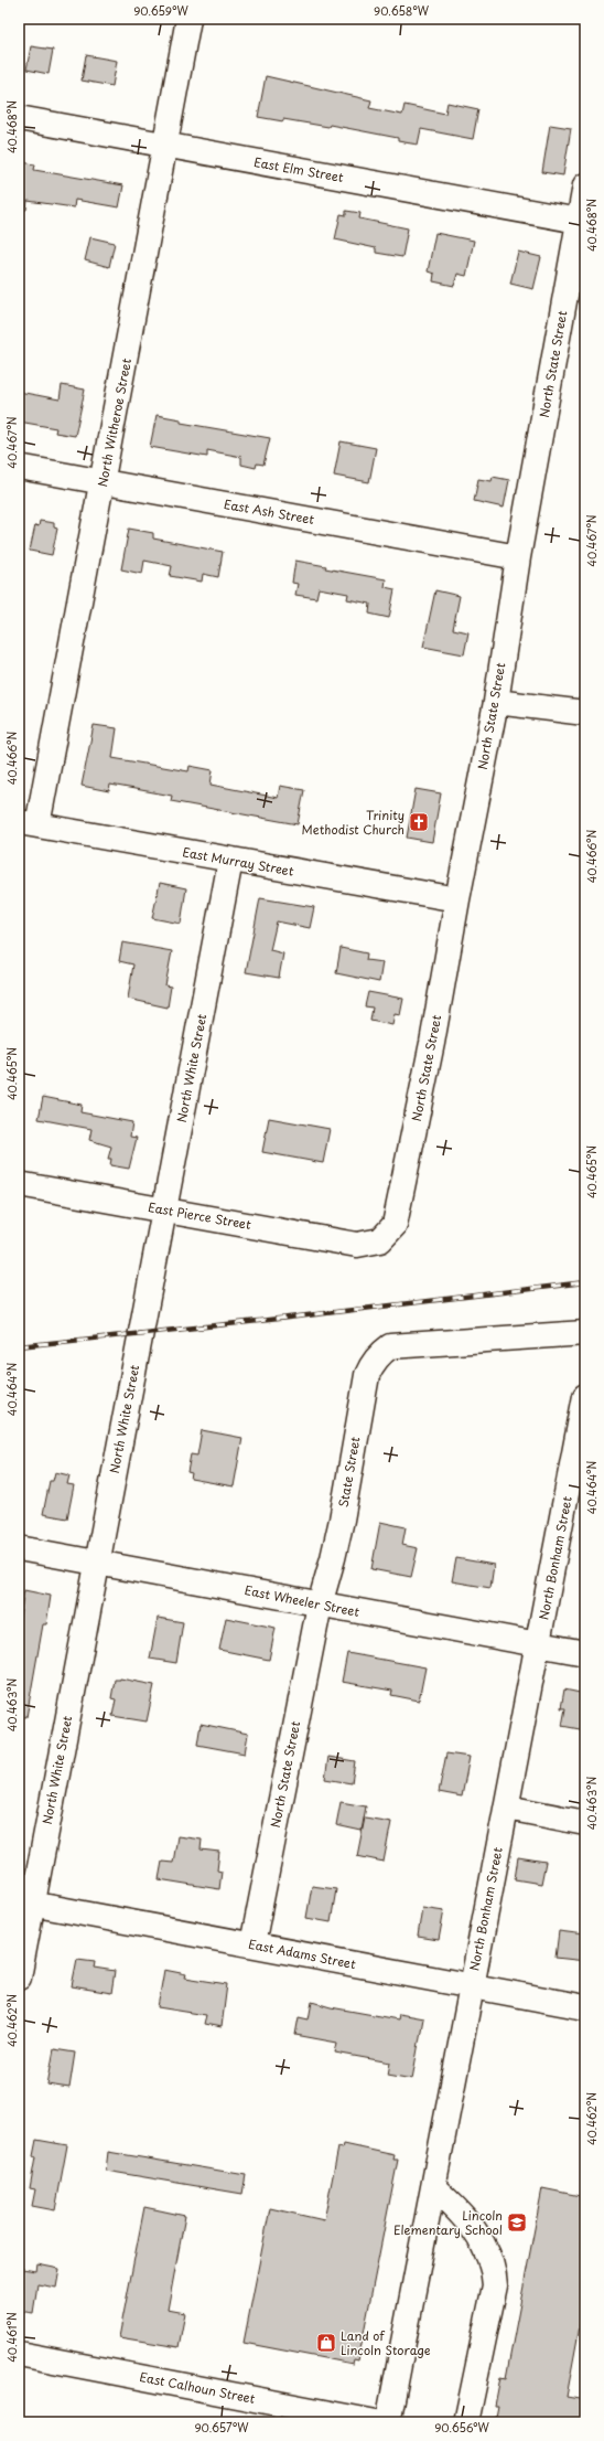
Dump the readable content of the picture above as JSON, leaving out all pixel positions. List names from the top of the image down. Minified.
{"streets":{"street":["East Elm Street","North State Street","North Witheroe Street","East Ash Street","East Murray Street","North White Street","East Pierce Street","State Street","North Bonham Street","East Wheeler Street","East Adams Street","East Calhoun Street"]},"crossings":[["East Elm Street","North State Street"],["East Elm Street","North Witheroe Street"],["North State Street","East Ash Street"],["North State Street","East Murray Street"],["North State Street","East Pierce Street"],["North State Street","State Street"],["North State Street","East Wheeler Street"],["North State Street","East Adams Street"],["North Witheroe Street","East Ash Street"],["North Witheroe Street","East Murray Street"],["East Murray Street","North White Street"],["North White Street","East Pierce Street"],["North White Street","East Wheeler Street"],["North White Street","East Adams Street"],["State Street","East Wheeler Street"],["North Bonham Street","East Wheeler Street"],["North Bonham Street","East Adams Street"]],"places":{"church":["Trinity Methodist Church"],"school or university":["Lincoln Elementary School"],"shop":["Land of Lincoln Storage"]},"coordinates":["90.659°W","90.658°W","40.468°N","40.467°N","40.466°N","40.465°N","40.464°N","40.463°N","40.462°N","40.461°N","90.657°W","90.656°W"]}
